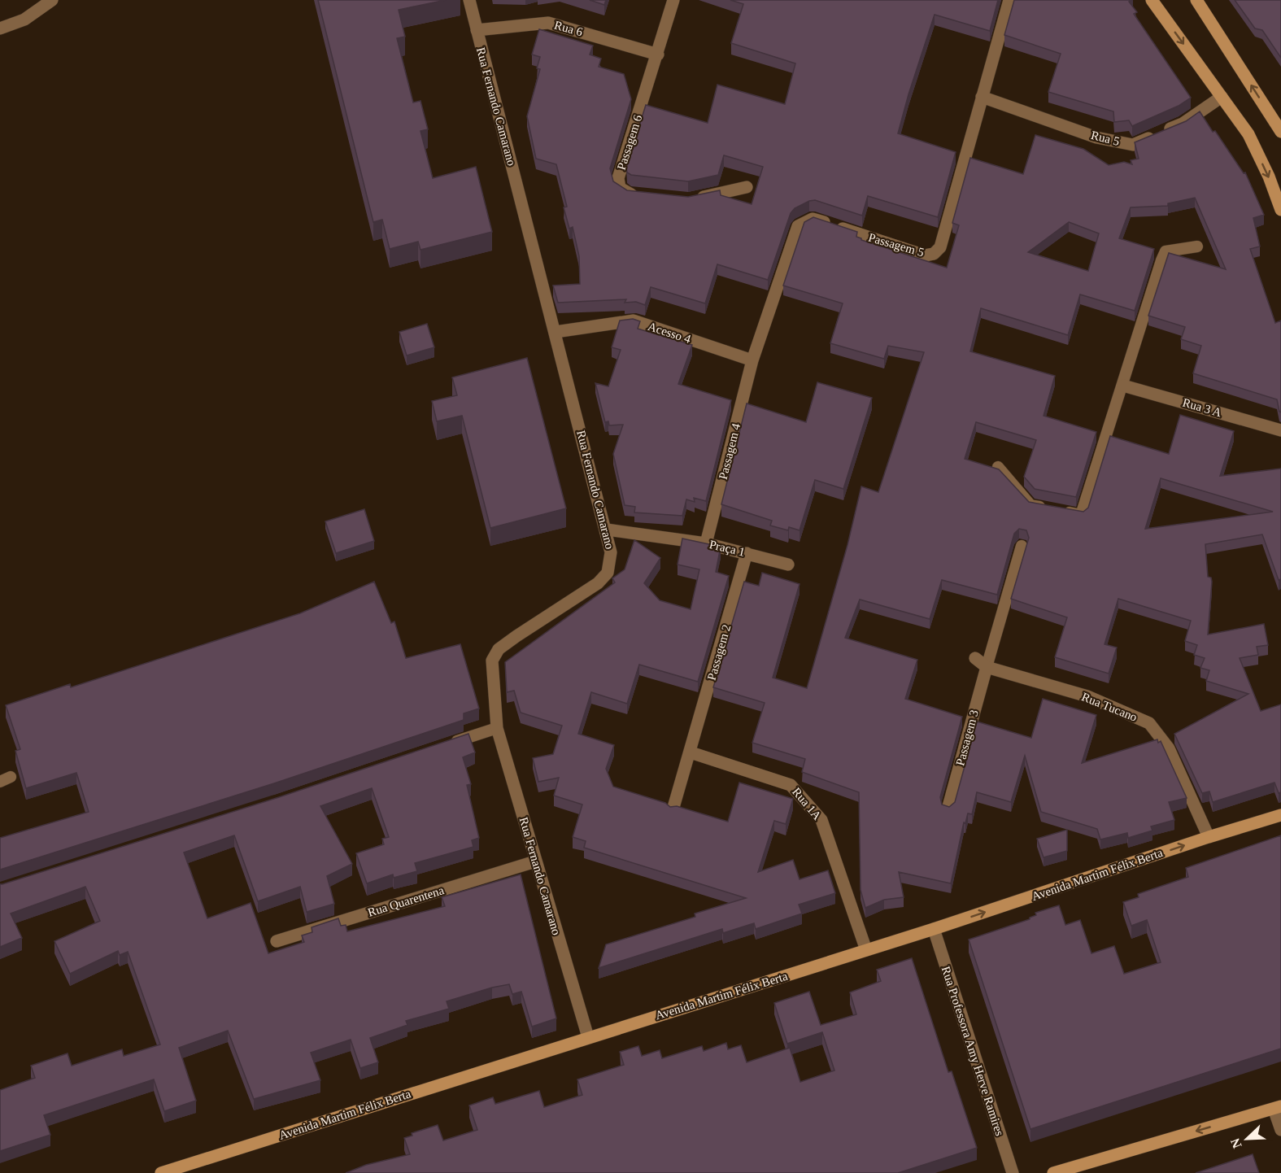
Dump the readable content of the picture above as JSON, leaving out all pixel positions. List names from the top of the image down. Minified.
{"streets":{"main road":["Avenida Martim Félix Berta"],"street":["Rua 6","Rua Fernando Camarano","Rua 5","Passagem 6","Passagem 5","Acesso 4","Rua 3 A","Passagem 4","Praça 1","Passagem 2","Rua Tucano","Passagem 3","Rua 1A","Rua Quarentena","Rua Professora Amy Herve Ramires"]},"crossings":[["Rua 6","Rua Fernando Camarano"],["Rua 6","Passagem 6"],["Rua Fernando Camarano","Acesso 4"],["Rua Fernando Camarano","Praça 1"],["Rua Fernando Camarano","Avenida Martim Félix Berta"],["Rua Fernando Camarano","Rua Quarentena"],["Rua 5","Passagem 5"],["Passagem 5","Acesso 4"],["Passagem 5","Passagem 4"],["Acesso 4","Passagem 4"],["Passagem 4","Praça 1"],["Praça 1","Passagem 2"],["Passagem 2","Rua 1A"],["Rua Tucano","Passagem 3"],["Rua Tucano","Avenida Martim Félix Berta"],["Rua 1A","Avenida Martim Félix Berta"],["Avenida Martim Félix Berta","Rua Professora Amy Herve Ramires"]],"north":"bottom left"}
